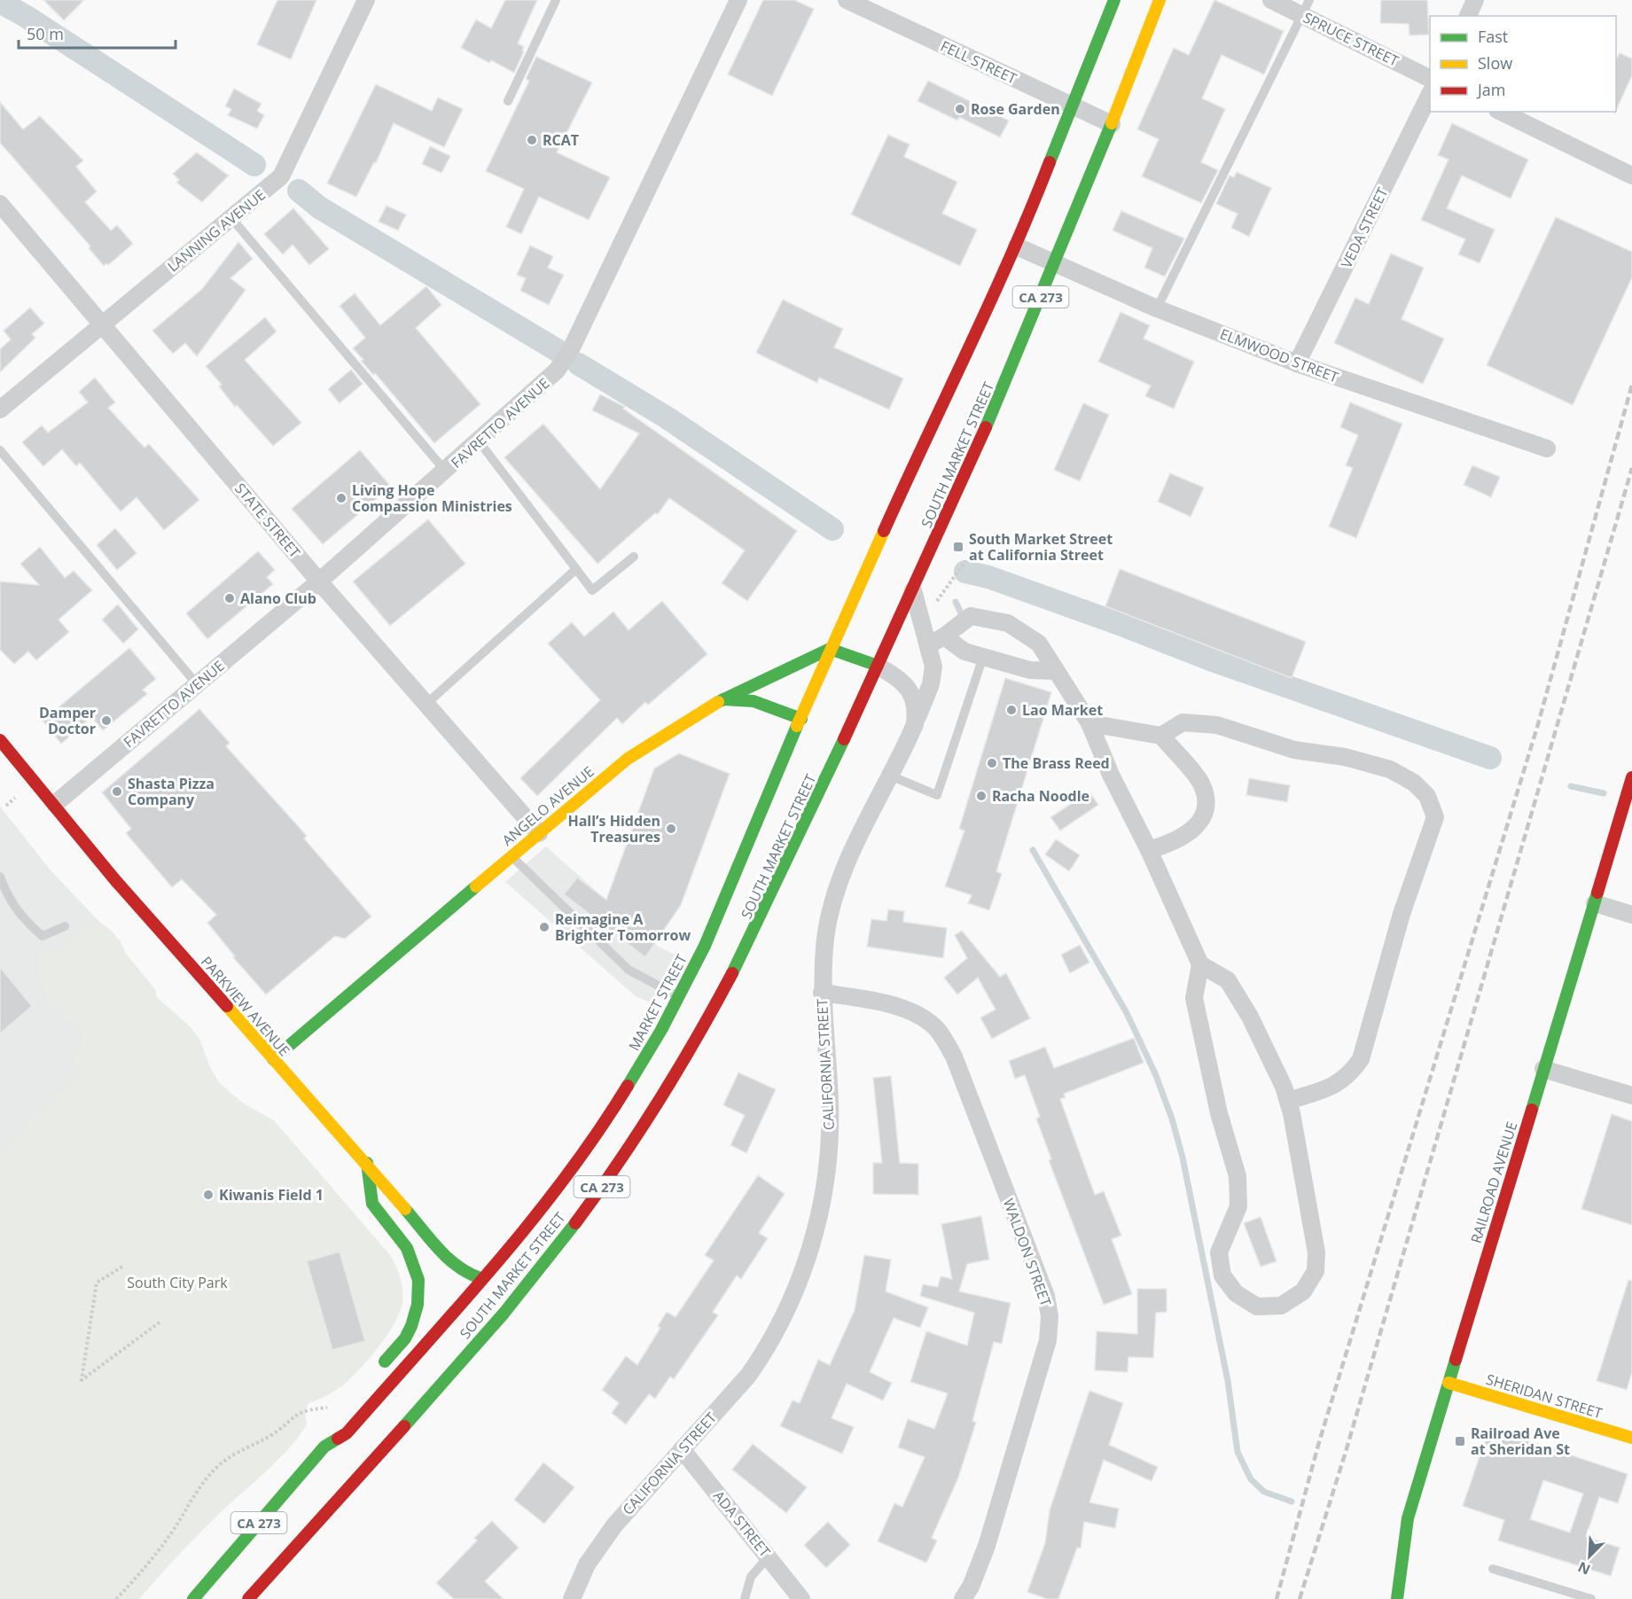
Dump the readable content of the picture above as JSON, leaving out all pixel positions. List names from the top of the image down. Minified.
{"streets":{"main road":["CA 273","SOUTH MARKET STREET","ANGELO AVENUE","MARKET STREET","PARKVIEW AVENUE","RAILROAD AVENUE","SHERIDAN STREET"],"street":["SPRUCE STREET","FELL STREET","VEDA STREET","LANNING AVENUE","ELMWOOD STREET","FAVRETTO AVENUE","STATE STREET","CALIFORNIA STREET","WALDON STREET","ADA STREET"]},"crossings":[["FELL STREET","CA 273"],["FELL STREET","SOUTH MARKET STREET"],["VEDA STREET","ELMWOOD STREET"],["LANNING AVENUE","STATE STREET"],["CA 273","ELMWOOD STREET"],["CA 273","ANGELO AVENUE"],["CA 273","MARKET STREET"],["ELMWOOD STREET","SOUTH MARKET STREET"],["FAVRETTO AVENUE","STATE STREET"],["FAVRETTO AVENUE","PARKVIEW AVENUE"],["SOUTH MARKET STREET","MARKET STREET"],["SOUTH MARKET STREET","PARKVIEW AVENUE"],["SOUTH MARKET STREET","CALIFORNIA STREET"],["STATE STREET","ANGELO AVENUE"],["ANGELO AVENUE","MARKET STREET"],["ANGELO AVENUE","PARKVIEW AVENUE"],["MARKET STREET","PARKVIEW AVENUE"],["CALIFORNIA STREET","WALDON STREET"],["CALIFORNIA STREET","ADA STREET"],["RAILROAD AVENUE","SHERIDAN STREET"]],"parks":["South City Park"],"places":{"other":["Rose Garden","RCAT","Living Hope Compassion Ministries","Alano Club","Lao Market","Damper Doctor","The Brass Reed","Shasta Pizza Company","Racha Noodle","Hall’s Hidden Treasures","Reimagine A Brighter Tomorrow","Kiwanis Field 1"],"transit":["South Market Street at California Street","Railroad Ave at Sheridan St"]},"legend":["Fast","Slow","Jam"],"scale_bar":"50 m","north":"bottom left"}
